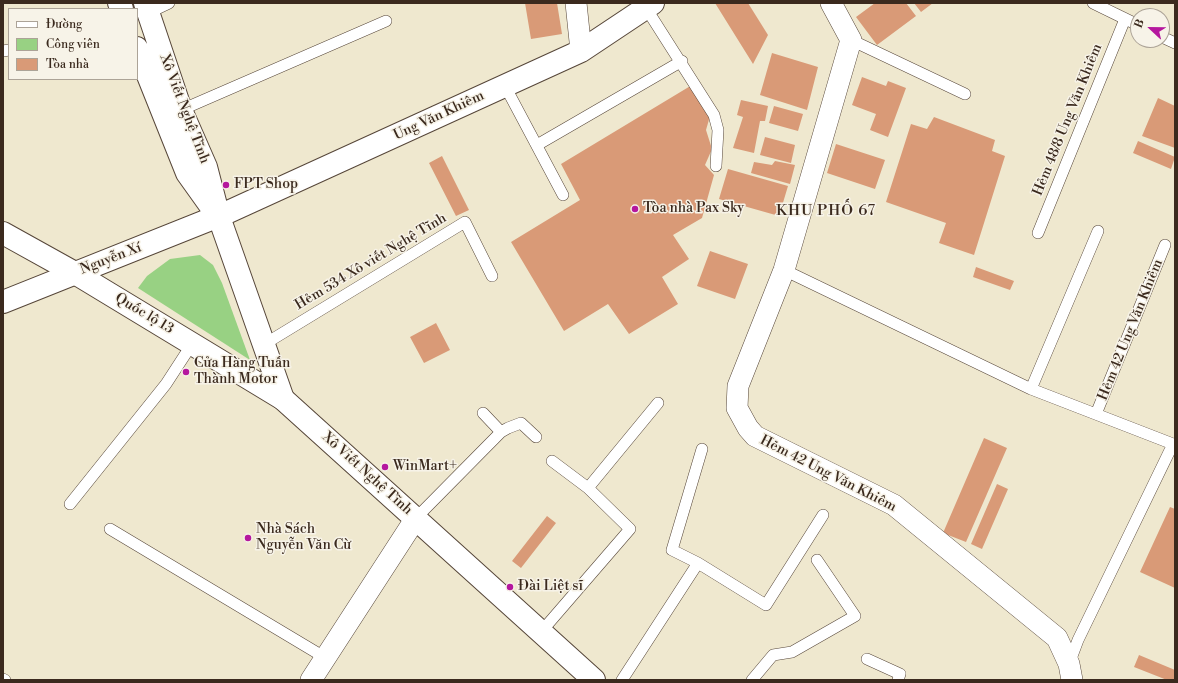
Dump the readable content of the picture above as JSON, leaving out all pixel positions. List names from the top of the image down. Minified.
{"streets":{"main road":["Xô Viết Nghệ Tĩnh","Ung Văn Khiêm","Nguyễn Xí","Quốc lộ 13"],"street":["Hẻm 42 Ung Văn Khiêm"],"lane":["Hẻm 48/8 Ung Văn Khiêm","Hẻm 534 Xô viết Nghệ Tĩnh"]},"crossings":[["Xô Viết Nghệ Tĩnh","Ung Văn Khiêm"],["Xô Viết Nghệ Tĩnh","Nguyễn Xí"],["Xô Viết Nghệ Tĩnh","Hẻm 534 Xô viết Nghệ Tĩnh"],["Xô Viết Nghệ Tĩnh","Quốc lộ 13"],["Ung Văn Khiêm","Nguyễn Xí"],["Nguyễn Xí","Quốc lộ 13"]],"districts":["KHU PHỐ 67"],"places":["FPT Shop","Tòa nhà Pax Sky","Cửa Hàng Tuấn Thành Motor","WinMart+","Nhà Sách Nguyễn Văn Cừ","Đài Liệt sĩ"],"legend":["Đường","Công viên","Tòa nhà"],"north":"left"}
